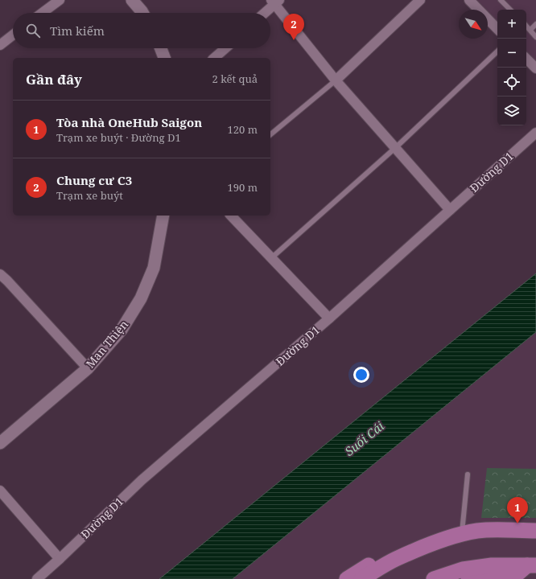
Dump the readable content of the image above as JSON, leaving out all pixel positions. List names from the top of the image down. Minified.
{"streets":{"street":["Đường D1","Man Thiện"]},"water":["Suối Cái"],"north":"bottom right","page":{"map_buttons":["+","−"],"search":"Tìm kiếm","pins":["2","1"],"heading":["Gần đây","2 kết quả"],"list":[{"mark":"1","name":"Tòa nhà OneHub Saigon","note":"Trạm xe buýt · Đường D1","value":"120 m"},{"mark":"2","name":"Chung cư C3","note":"Trạm xe buýt","value":"190 m"}]}}
